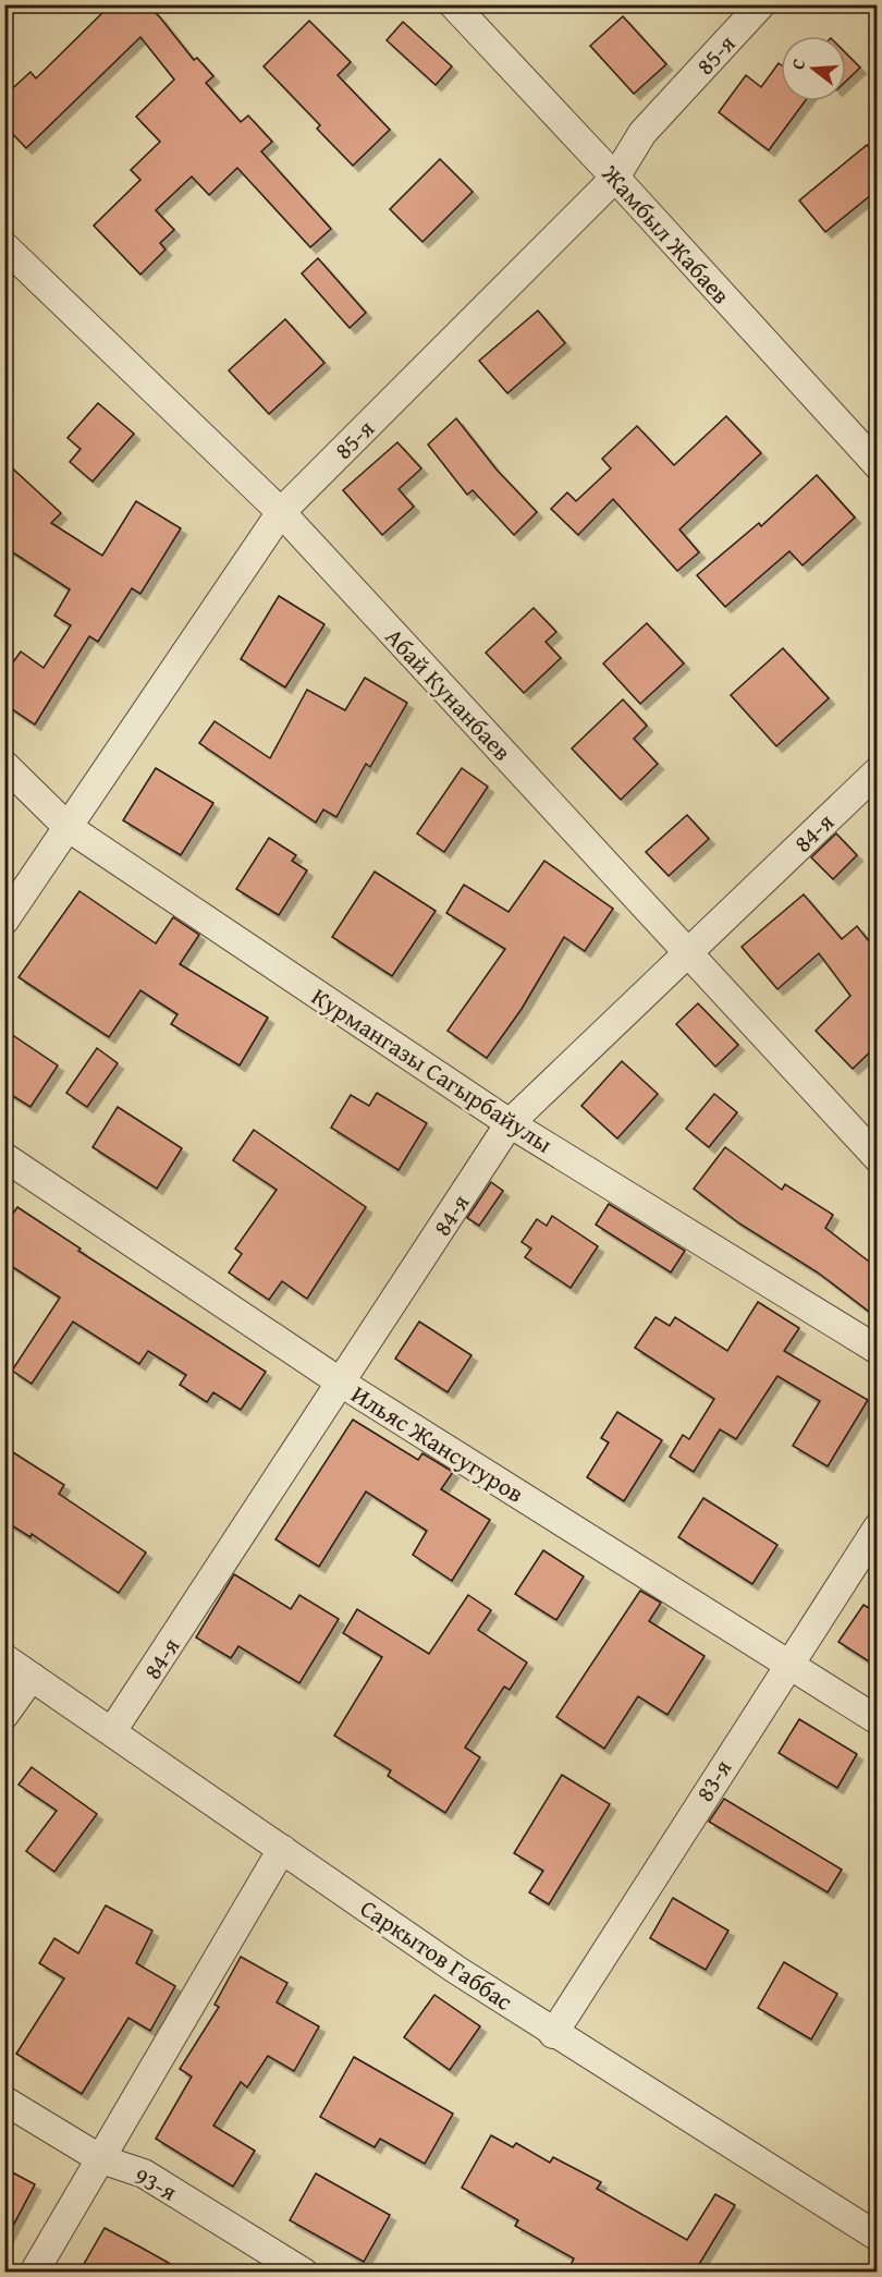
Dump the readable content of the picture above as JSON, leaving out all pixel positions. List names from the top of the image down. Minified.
{"streets":{"street":["85-я","Жамбыл Жабаев","Абай Кунанбаев","84-я","Курмангазы Сагырбайулы","Ильяс Жансугуров","83-я","Саркытов Габбас","93-я"]},"crossings":[["85-я","Жамбыл Жабаев"],["85-я","Абай Кунанбаев"],["85-я","Курмангазы Сагырбайулы"],["Абай Кунанбаев","84-я"],["84-я","Курмангазы Сагырбайулы"],["84-я","Ильяс Жансугуров"],["84-я","Саркытов Габбас"],["Ильяс Жансугуров","83-я"],["83-я","Саркытов Габбас"]],"north":"left"}
